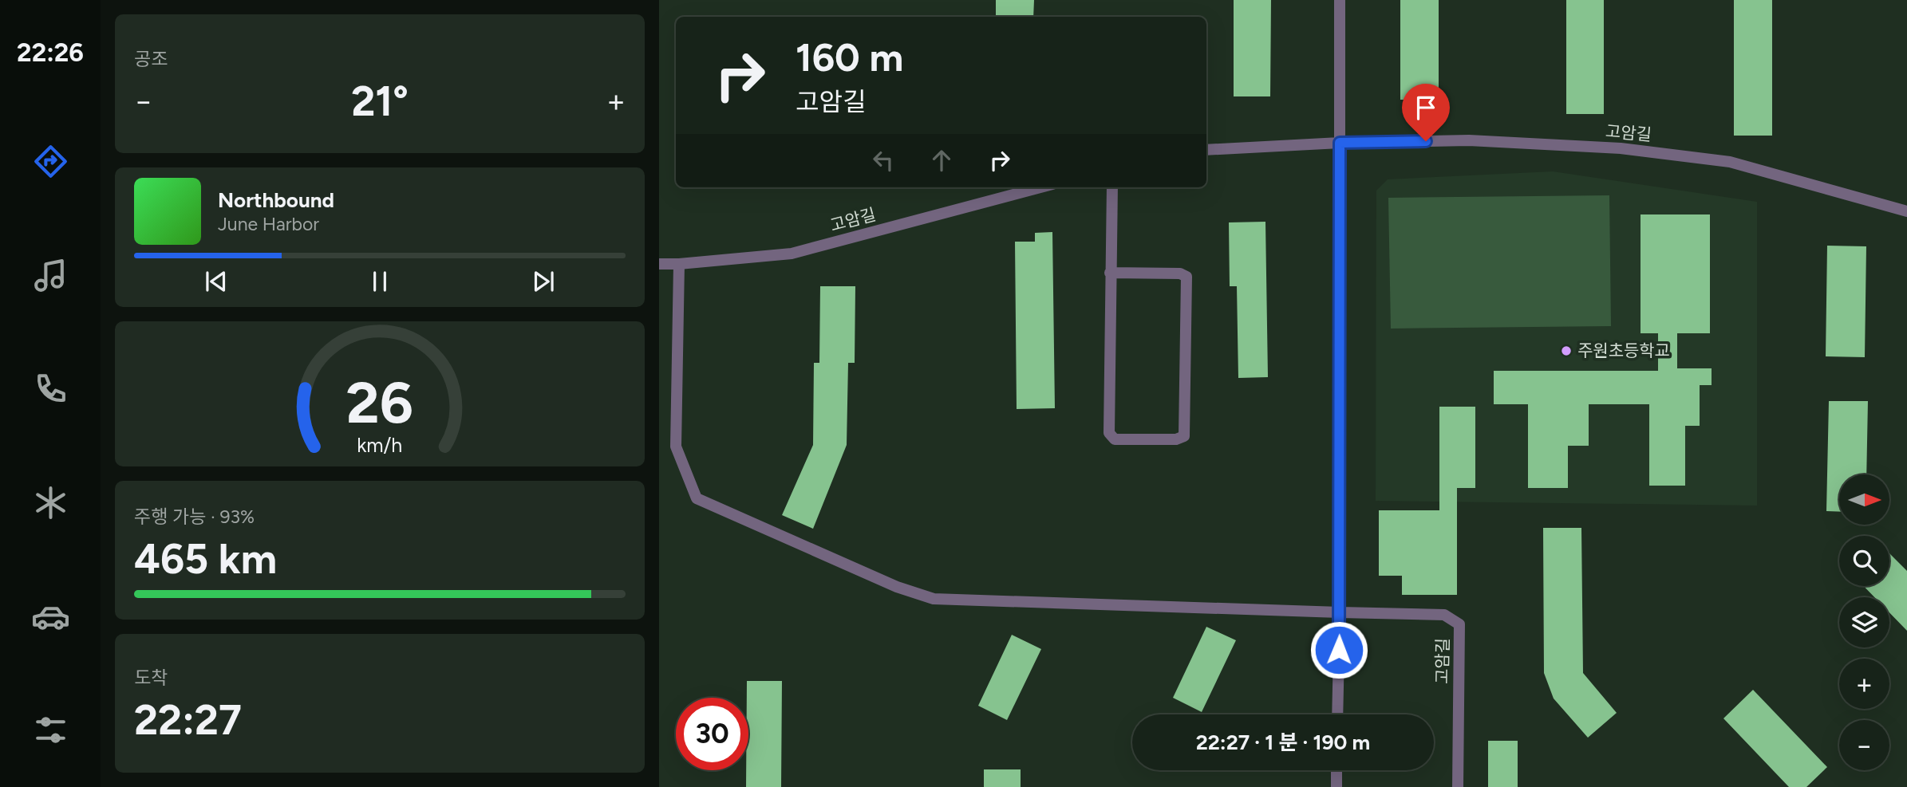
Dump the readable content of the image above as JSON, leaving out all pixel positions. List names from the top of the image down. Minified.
{"streets":{"street":["고암길"]},"places":["주원초등학교"],"north":"right","page":{"tabs":"22:26","tile":["공조",["주행 가능 · 93%","465 km"],["도착","22:27"]],"turn":["160 m","고암길"],"heat":["−","21°","+"],"song":["Northbound","June Harbor"],"map_buttons":["+","−"],"limit":"30","trip":"22:27 · 1 분 · 190 m","gauge":["26","km/h"]}}
